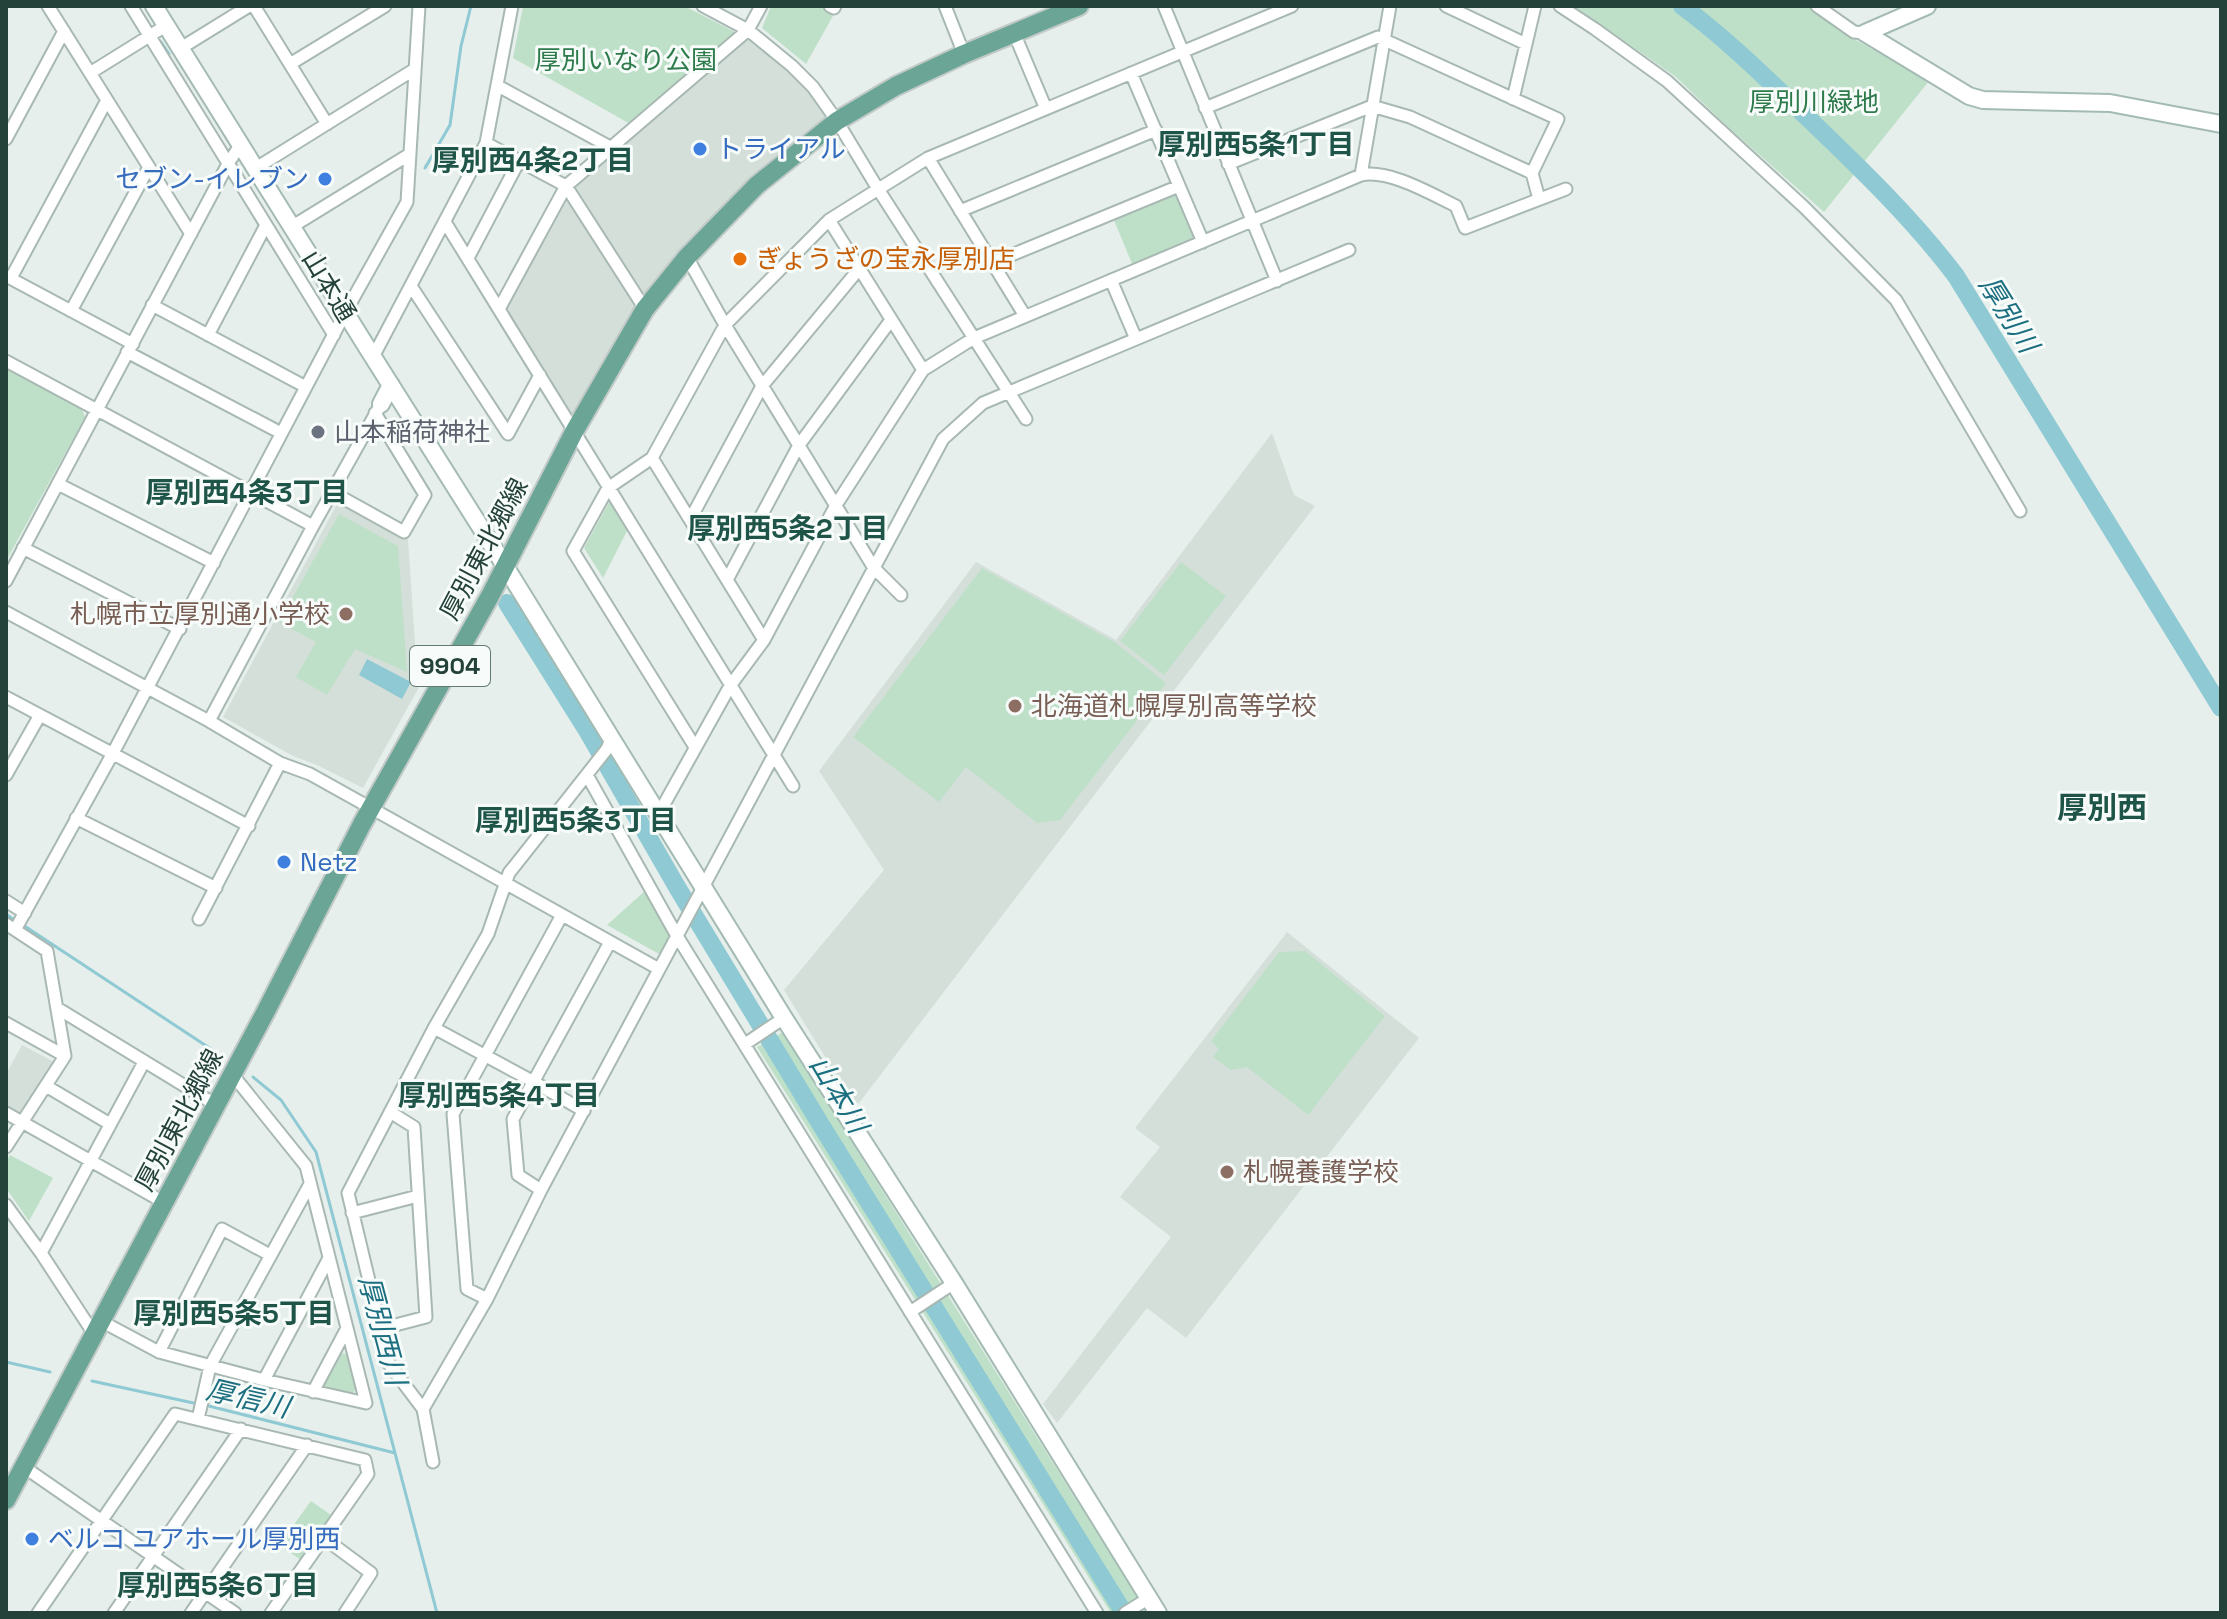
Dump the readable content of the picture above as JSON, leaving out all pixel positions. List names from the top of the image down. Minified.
{"streets":{"main road":["厚別東北郷線","9904"],"street":["山本通"]},"crossings":[["山本通","厚別東北郷線"]],"districts":["厚別西5条1丁目","厚別西4条2丁目","厚別西4条3丁目","厚別西5条2丁目","厚別西","厚別西5条3丁目","厚別西5条4丁目","厚別西5条5丁目","厚別西5条6丁目"],"water":["厚別川","山本川","厚別西川","厚信川"],"parks":["厚別いなり公園","厚別川緑地"],"places":["トライアル","セブン-イレブン","ぎょうざの宝永厚別店","山本稲荷神社","札幌市立厚別通小学校","北海道札幌厚別高等学校","Netz","札幌養護学校","ベルコ ユアホール厚別西"]}
